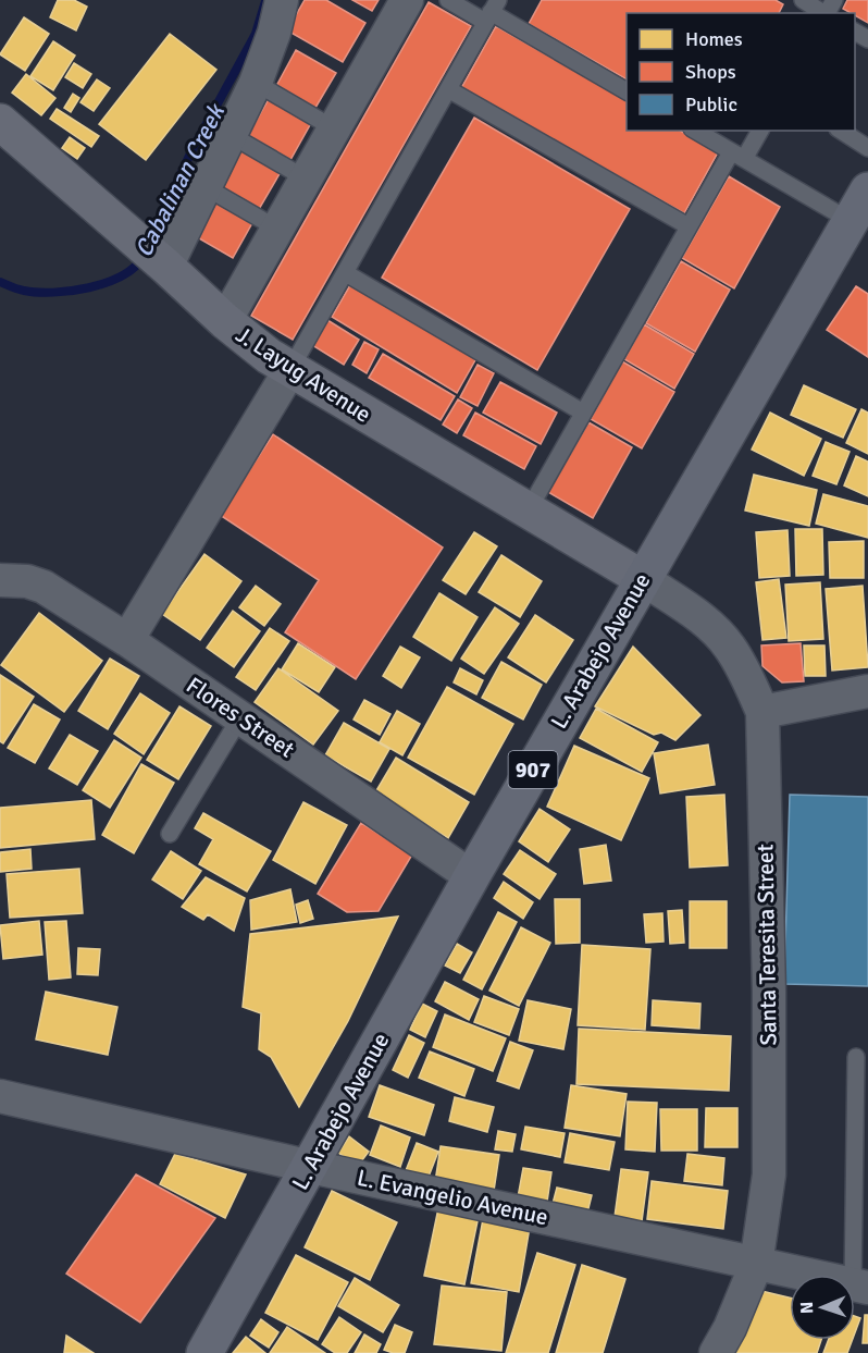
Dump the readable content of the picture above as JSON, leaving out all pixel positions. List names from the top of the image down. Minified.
{"streets":{"main road":["L. Arabejo Avenue","907"],"street":["J. Layug Avenue","Flores Street","Santa Teresita Street","L. Evangelio Avenue"]},"crossings":[["J. Layug Avenue","L. Arabejo Avenue"],["J. Layug Avenue","Santa Teresita Street"],["L. Arabejo Avenue","Flores Street"],["L. Arabejo Avenue","Santa Teresita Street"],["L. Arabejo Avenue","L. Evangelio Avenue"],["Santa Teresita Street","L. Evangelio Avenue"]],"water":["Cabalinan Creek"],"legend":["Homes","Shops","Public"],"north":"left"}
